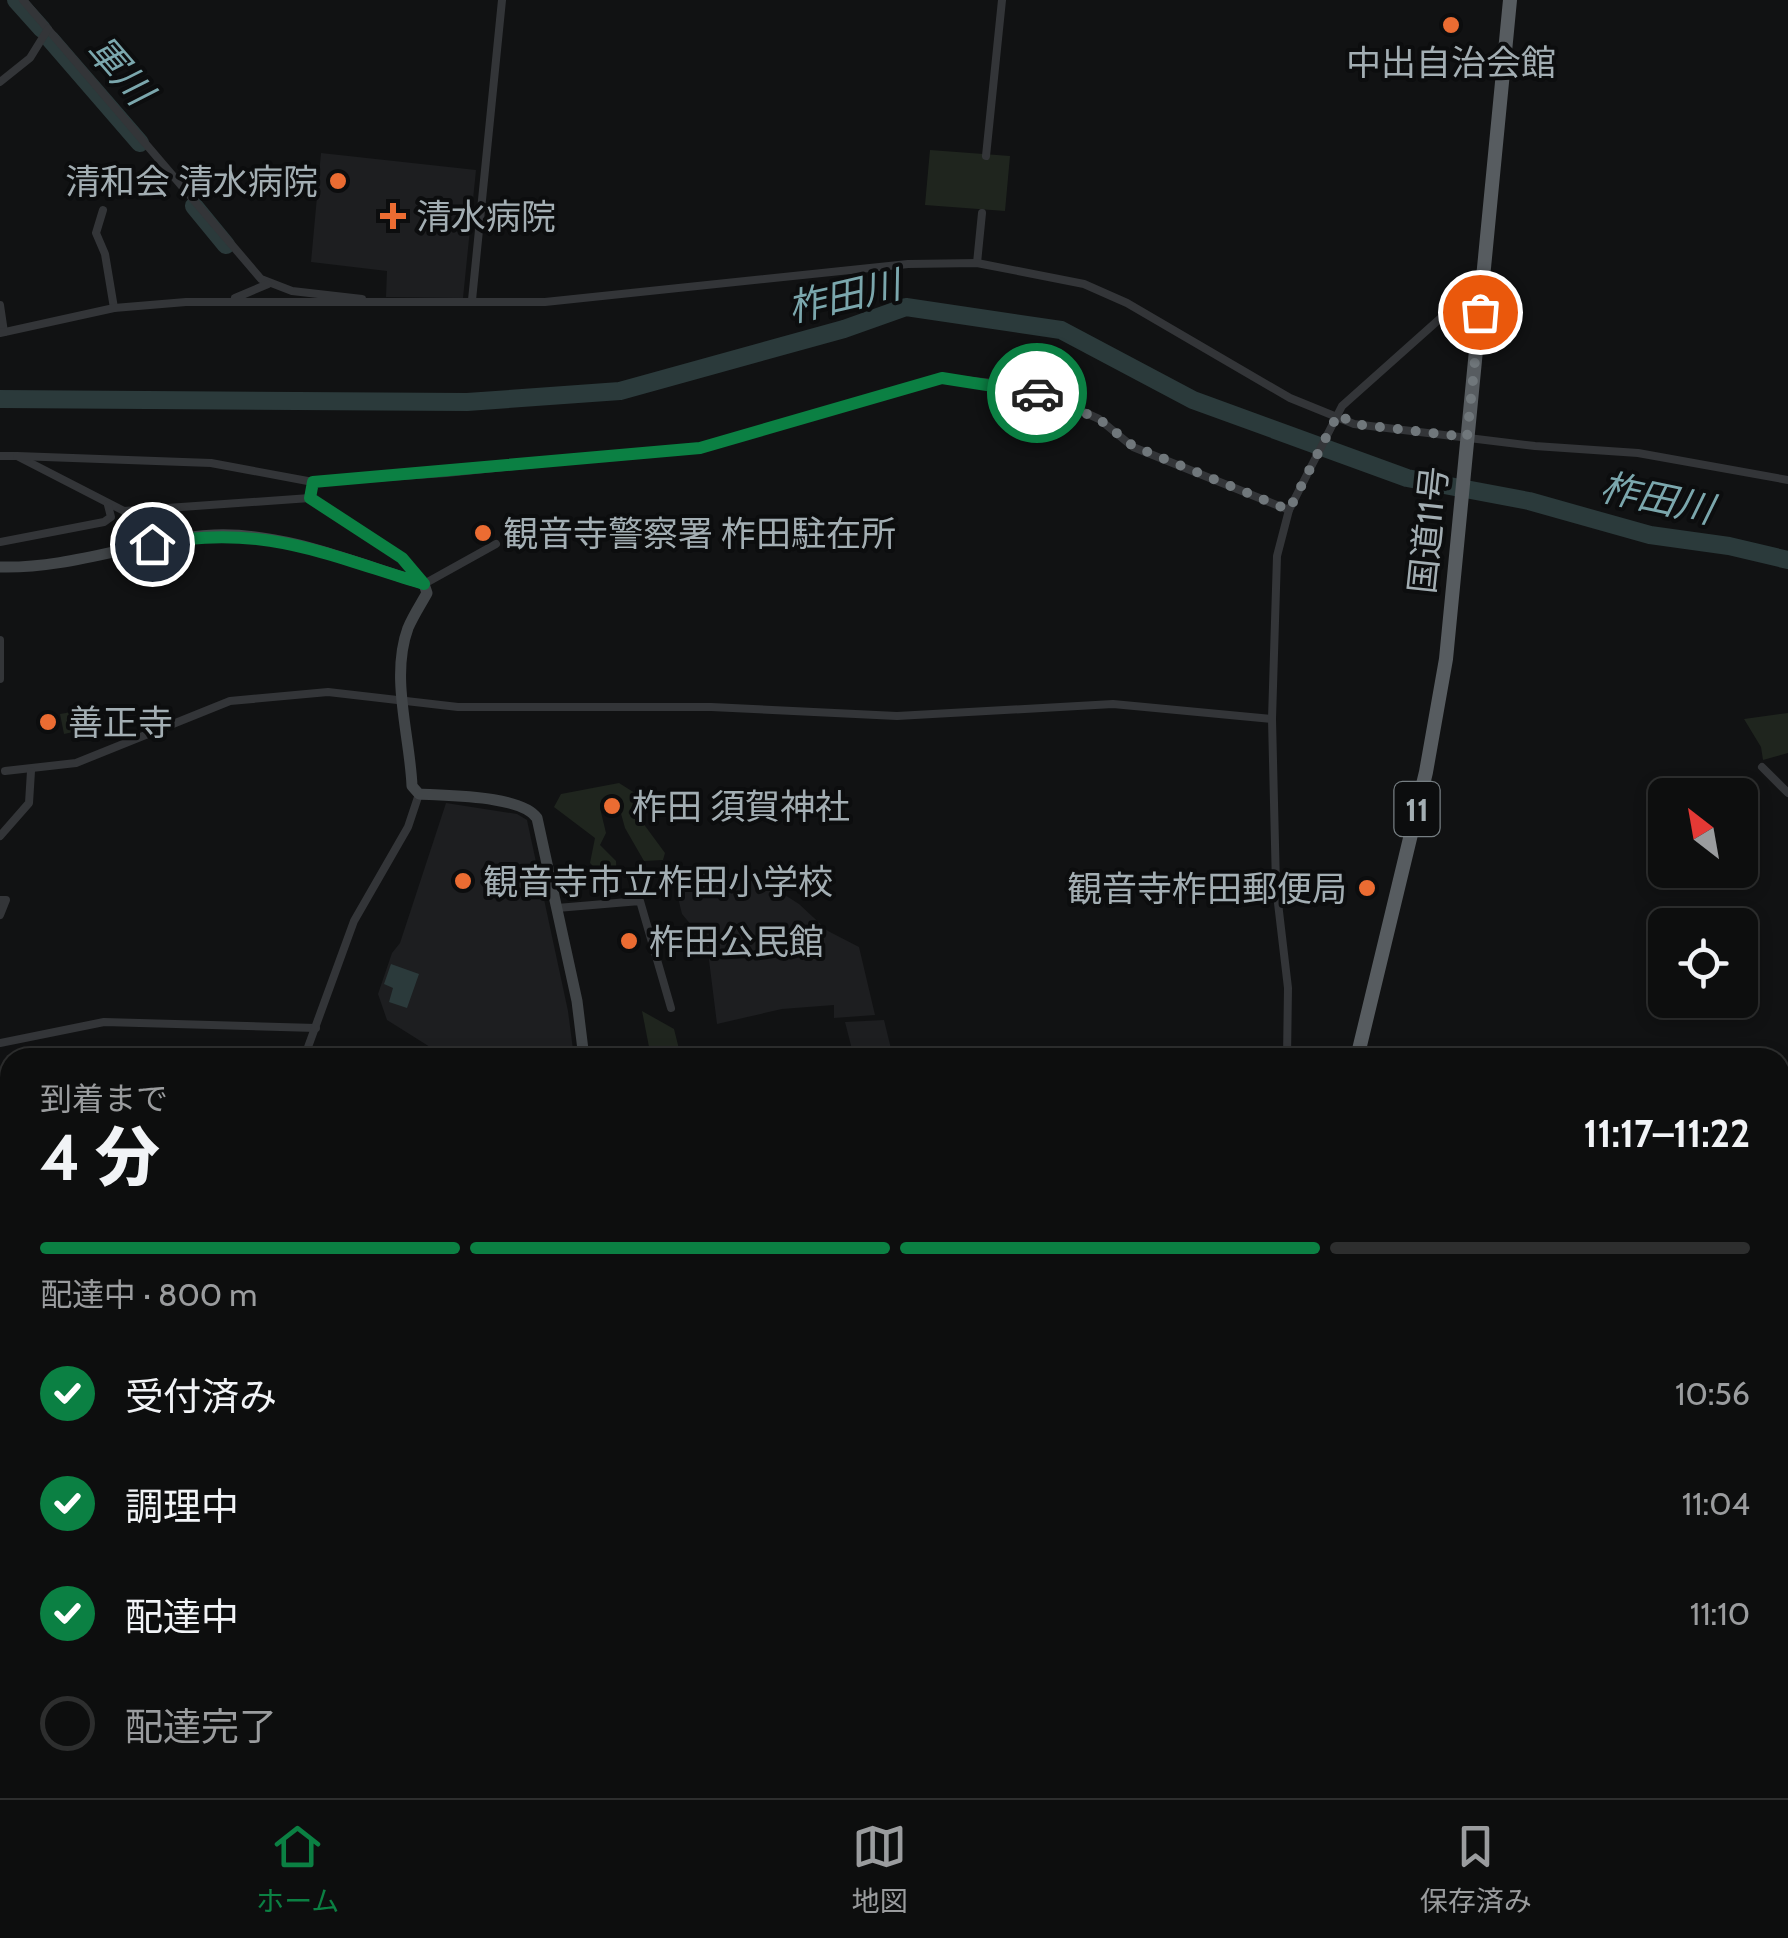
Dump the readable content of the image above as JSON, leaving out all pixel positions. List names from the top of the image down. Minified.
{"streets":{"highway":["国道11号","11"]},"water":["軍川","柞田川"],"places":{"other":["中出自治会館","清和会 清水病院","観音寺警察署 柞田駐在所","善正寺","柞田 須賀神社","観音寺市立柞田小学校","観音寺柞田郵便局","柞田公民館"],"health":["清水病院"]},"north":"top left","page":{"heading":["4 分","到着まで","11:17–11:22"],"bar":"配達中 · 800 m","list":[["受付済み","10:56"],["調理中","11:04"],["配達中","11:10"],"配達完了"],"tabs":["ホーム","地図","保存済み"]}}
